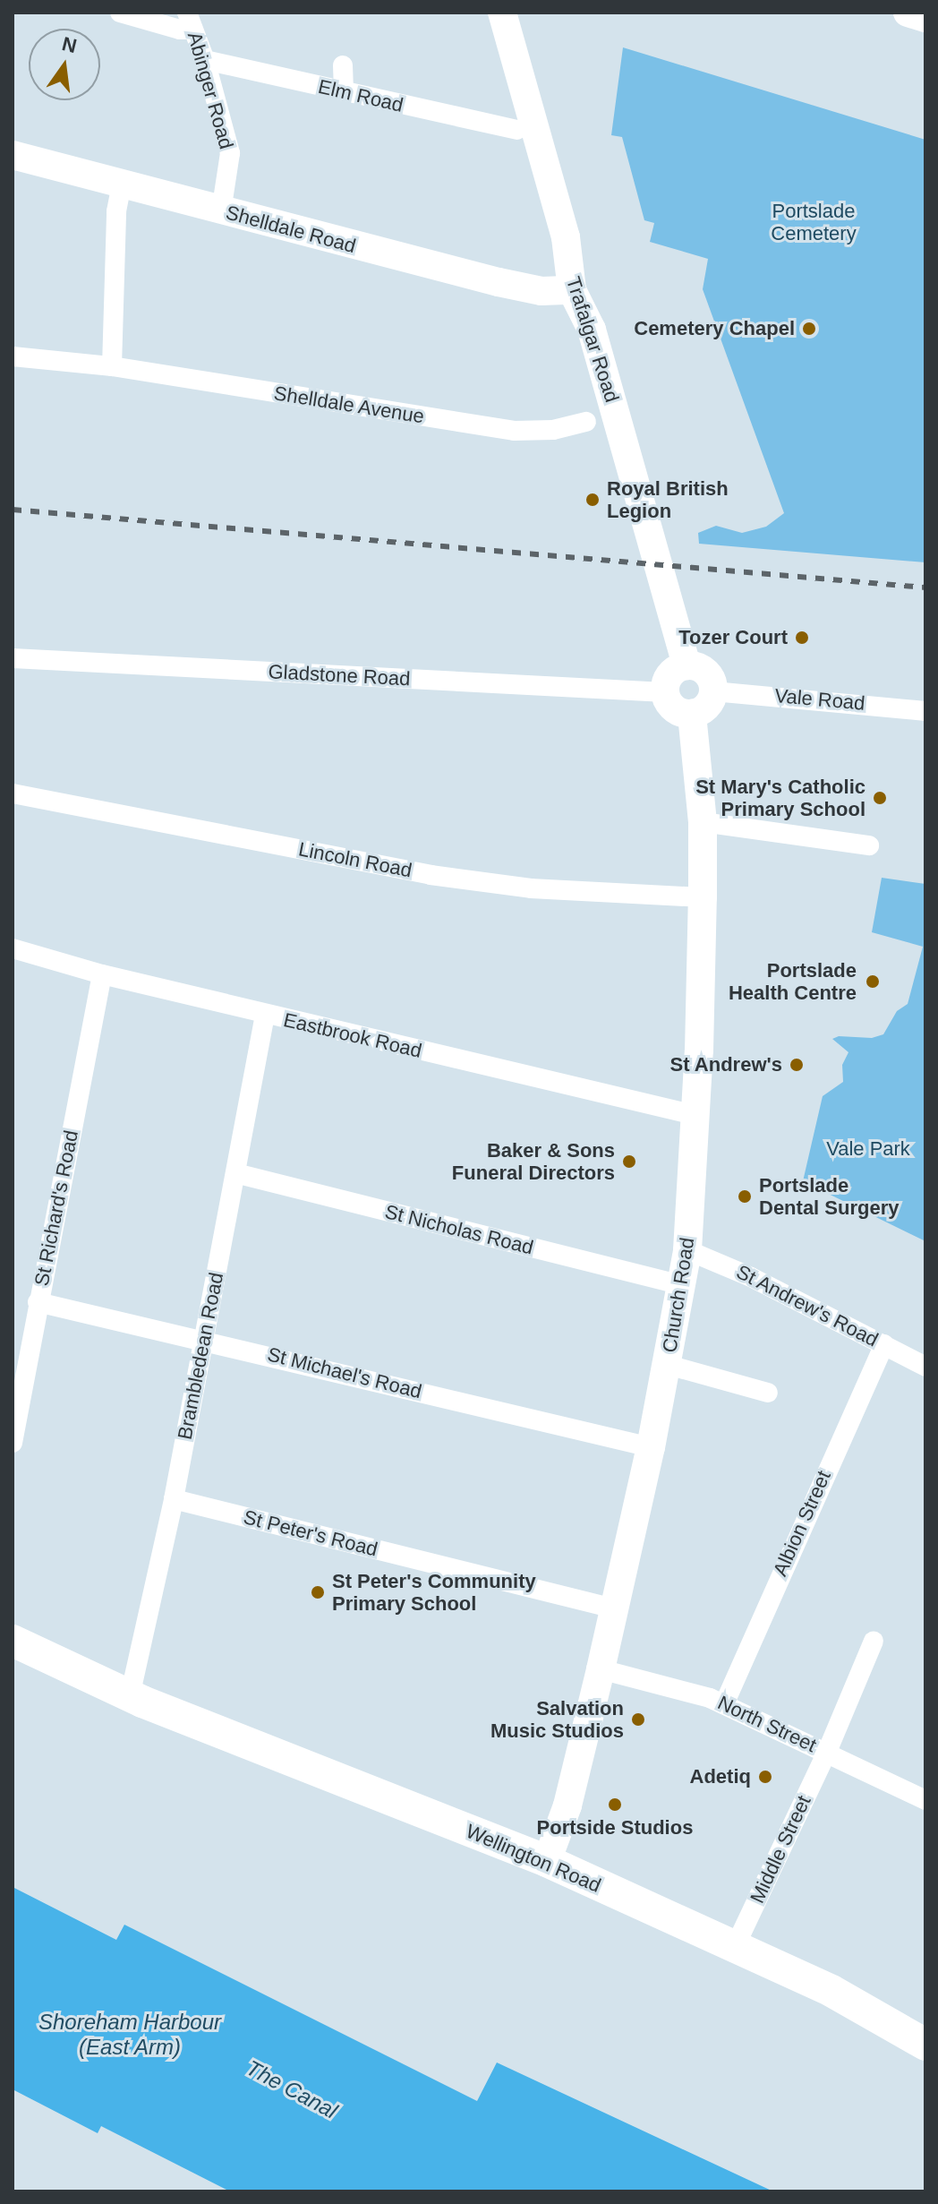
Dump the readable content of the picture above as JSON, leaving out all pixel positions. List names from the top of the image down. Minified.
{"streets":{"main road":["Shelldale Road","Trafalgar Road","Church Road","Wellington Road"],"street":["Abinger Road","Elm Road","Shelldale Avenue","Gladstone Road","Vale Road","Lincoln Road","Eastbrook Road","St Richard's Road","St Nicholas Road","St Andrew's Road","Brambledean Road","St Michael's Road","Albion Street","St Peter's Road","North Street","Middle Street"]},"crossings":[["Abinger Road","Elm Road"],["Abinger Road","Shelldale Road"],["Shelldale Road","Trafalgar Road"],["Trafalgar Road","Gladstone Road"],["Trafalgar Road","Vale Road"],["Trafalgar Road","Church Road"],["Gladstone Road","Vale Road"],["Gladstone Road","Church Road"],["Vale Road","Church Road"],["Lincoln Road","Church Road"],["Eastbrook Road","St Richard's Road"],["Eastbrook Road","Church Road"],["Eastbrook Road","Brambledean Road"],["St Richard's Road","St Michael's Road"],["St Nicholas Road","Church Road"],["St Nicholas Road","Brambledean Road"],["Church Road","St Andrew's Road"],["Church Road","St Michael's Road"],["Church Road","St Peter's Road"],["Church Road","North Street"],["Church Road","Wellington Road"],["St Andrew's Road","Albion Street"],["Brambledean Road","St Michael's Road"],["Brambledean Road","St Peter's Road"],["Brambledean Road","Wellington Road"],["Albion Street","North Street"],["North Street","Middle Street"],["Middle Street","Wellington Road"]],"water":["Shoreham Harbour (East Arm)","The Canal"],"parks":["Portslade Cemetery","Vale Park"],"places":["Cemetery Chapel","Royal British Legion","Tozer Court","St Mary's Catholic Primary School","Portslade Health Centre","St Andrew's","Baker & Sons Funeral Directors","Portslade Dental Surgery","St Peter's Community Primary School","Salvation Music Studios","Adetiq","Portside Studios"],"north":"top"}
